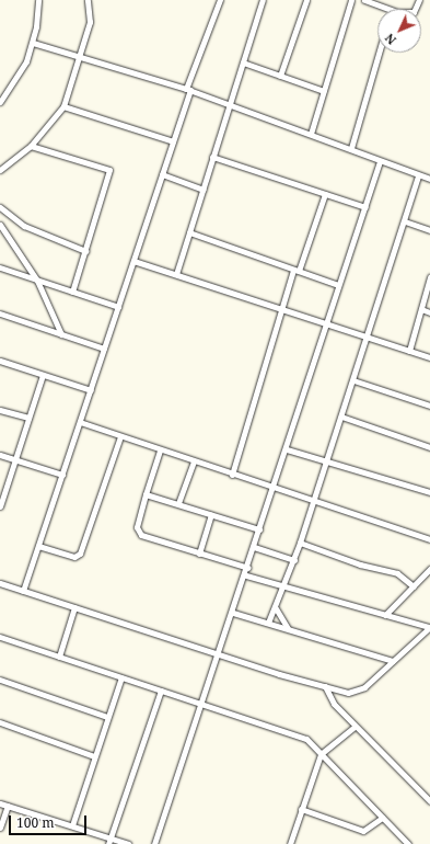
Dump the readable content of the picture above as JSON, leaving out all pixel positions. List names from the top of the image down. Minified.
{"scale_bar":"100 m","north":"bottom left"}
